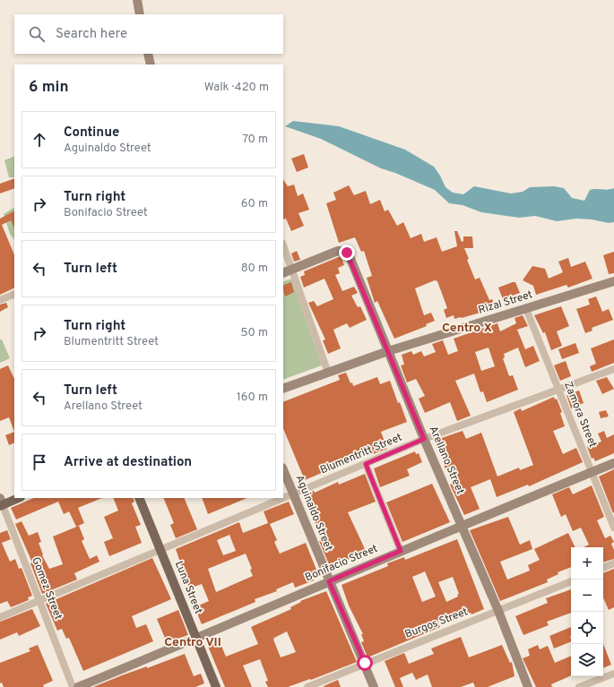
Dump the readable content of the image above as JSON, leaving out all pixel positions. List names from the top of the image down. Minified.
{"streets":{"main road":["Luna Street"],"street":["Rizal Street","Zamora Street","Blumentritt Street","Arellano Street","Aguinaldo Street","Bonifacio Street","Gomez Street","Burgos Street"]},"crossings":[["Rizal Street","Zamora Street"],["Rizal Street","Arellano Street"],["Zamora Street","Blumentritt Street"],["Zamora Street","Bonifacio Street"],["Blumentritt Street","Arellano Street"],["Blumentritt Street","Aguinaldo Street"],["Blumentritt Street","Luna Street"],["Blumentritt Street","Gomez Street"],["Arellano Street","Bonifacio Street"],["Arellano Street","Burgos Street"],["Aguinaldo Street","Bonifacio Street"],["Aguinaldo Street","Burgos Street"],["Bonifacio Street","Luna Street"]],"districts":["Centro X","Centro VII"],"page":{"search":"Search here","heading":["6 min","Walk · 420 m"],"list":[["Continue","Aguinaldo Street","70 m"],["Turn right","Bonifacio Street","60 m"],["Turn left","80 m"],["Turn right","Blumentritt Street","50 m"],["Turn left","Arellano Street","160 m"],"Arrive at destination"],"map_buttons":["+","−"]}}
